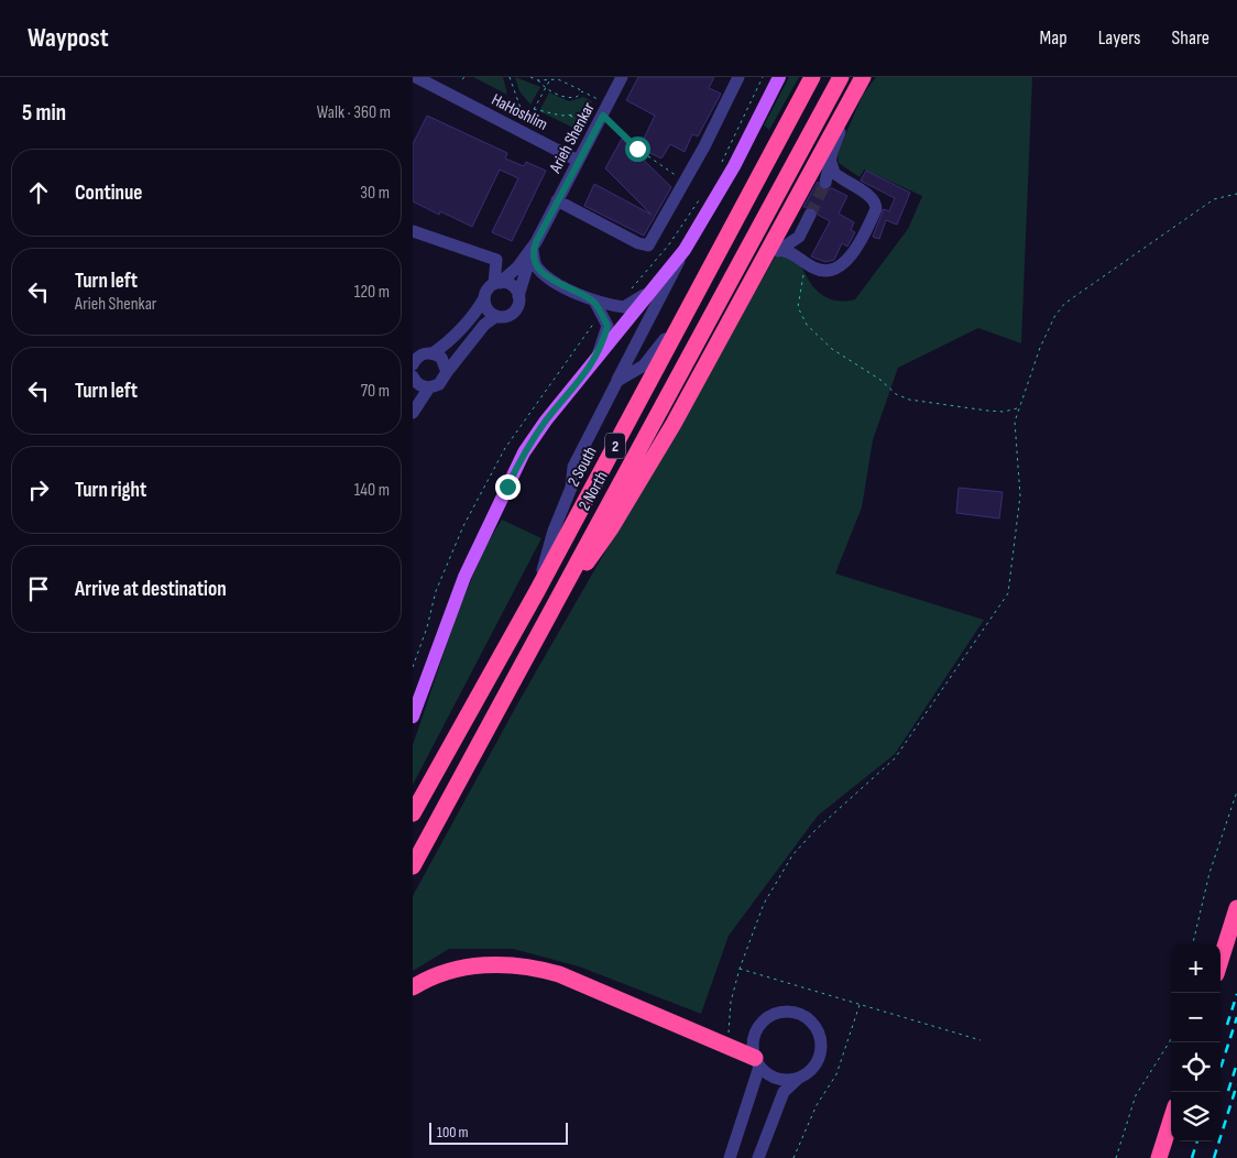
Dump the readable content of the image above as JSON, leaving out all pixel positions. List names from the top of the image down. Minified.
{"streets":{"highway":["2","2 South","2 North"],"street":["HaHoshlim","Arieh Shenkar"]},"crossings":[["HaHoshlim","Arieh Shenkar"]],"scale_bar":"100 m","page":{"header":"Waypost","nav":["Map","Layers","Share"],"heading":["5 min","Walk · 360 m"],"list":[["Continue","30 m"],["Turn left","Arieh Shenkar","120 m"],["Turn left","70 m"],["Turn right","140 m"],"Arrive at destination"],"map_buttons":["+","−"],"scale":"100 m"}}
